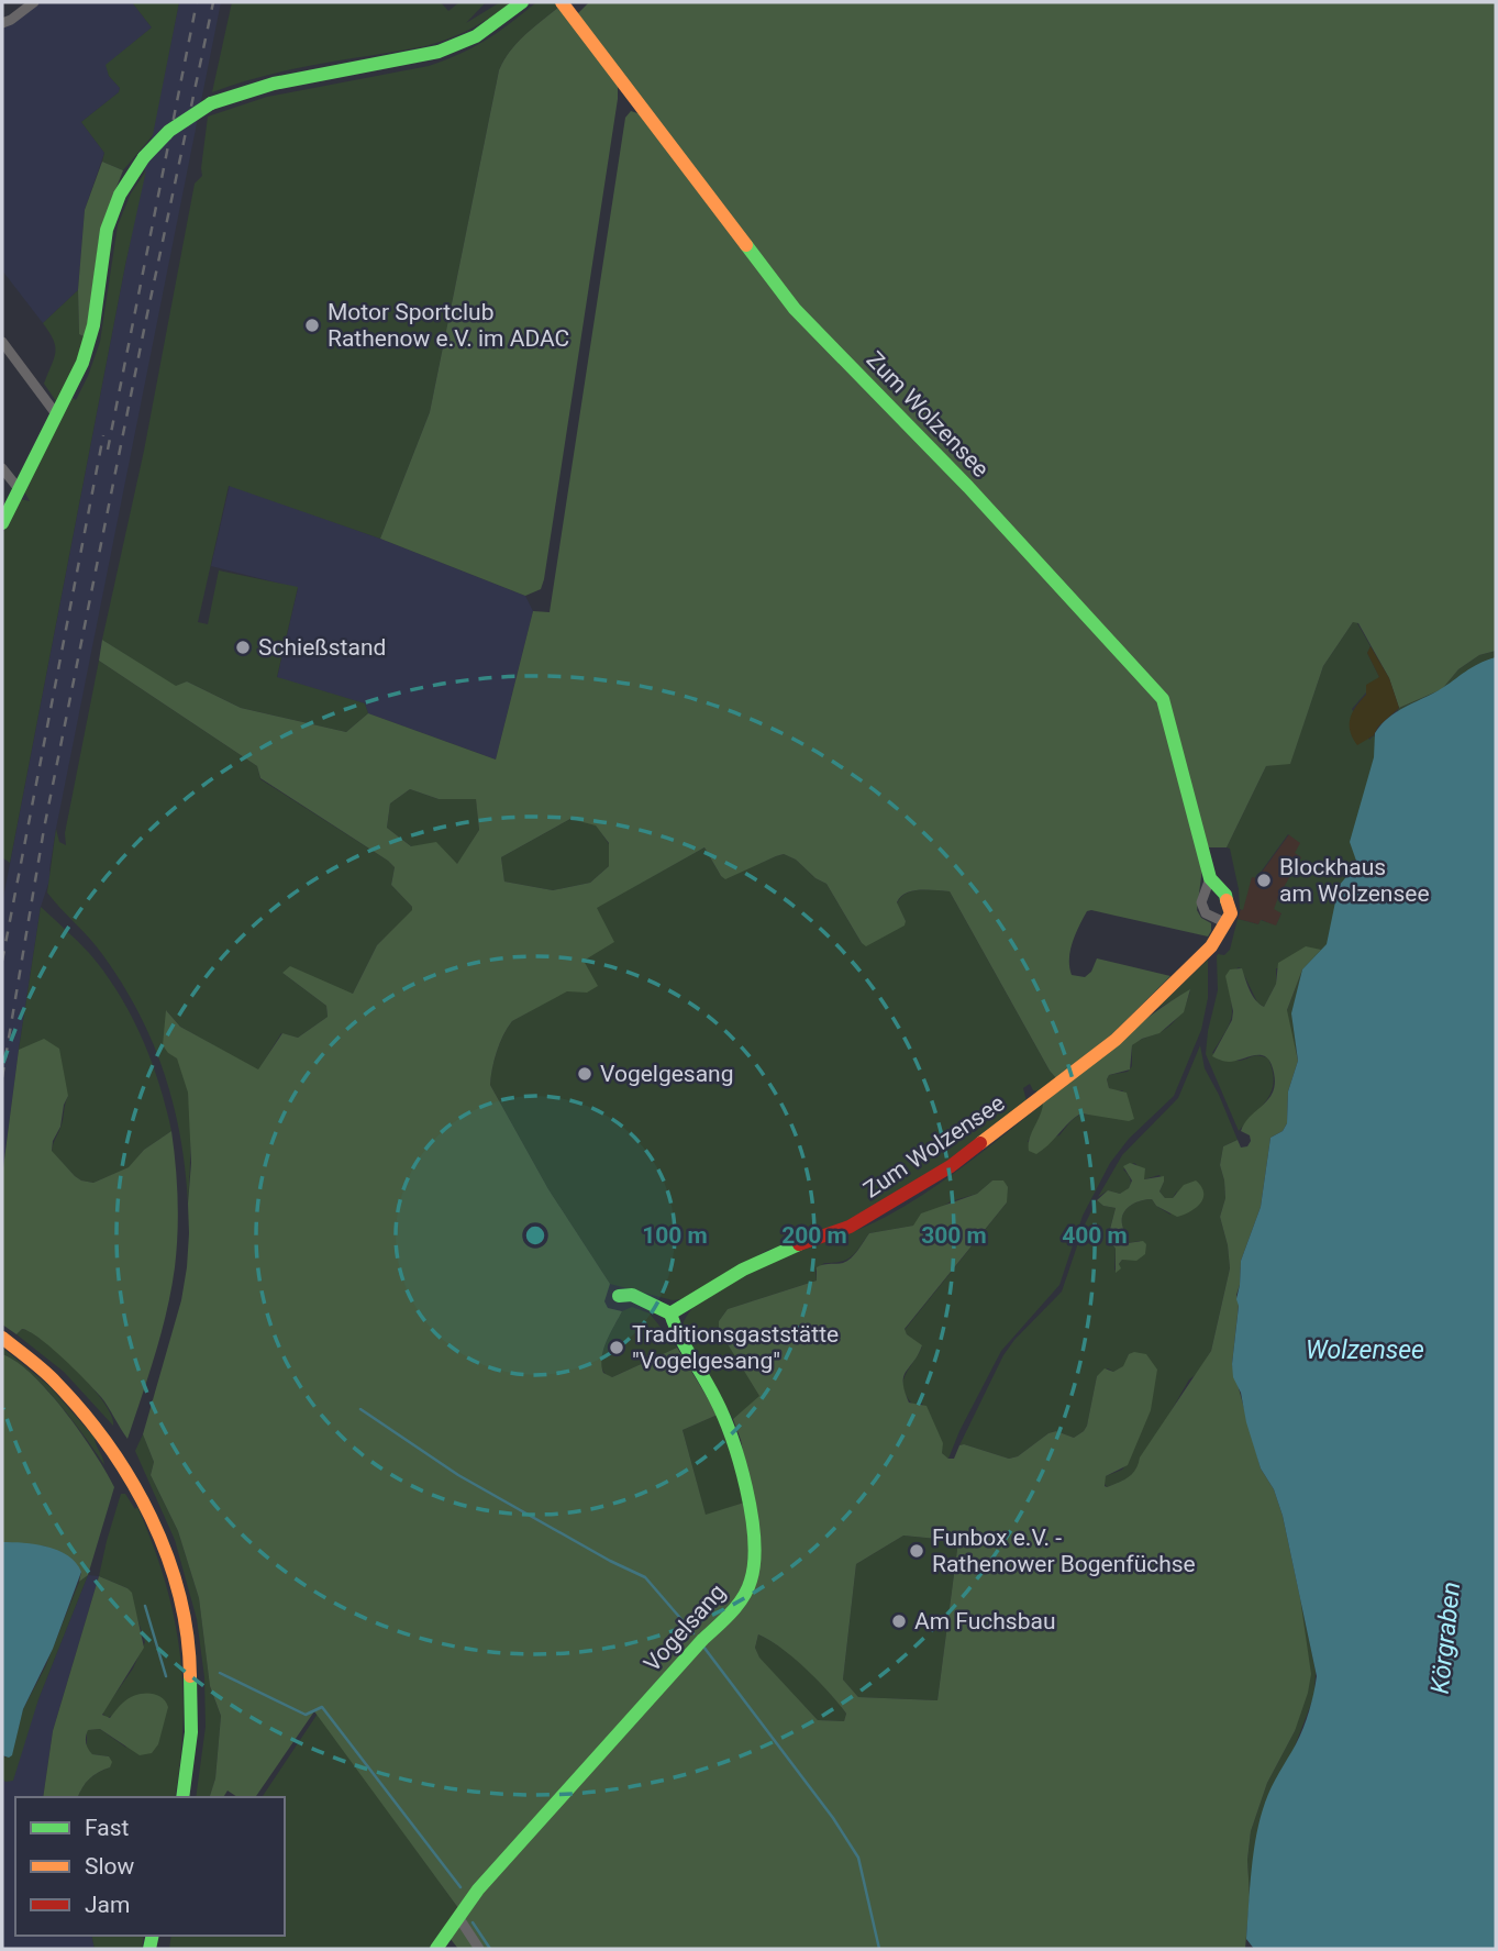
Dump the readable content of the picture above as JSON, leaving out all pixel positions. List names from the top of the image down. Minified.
{"streets":{"street":["Zum Wolzensee","Vogelsang"]},"crossings":[["Zum Wolzensee","Vogelsang"]],"water":["Wolzensee","Körgraben"],"places":["Motor Sportclub Rathenow e.V. im ADAC","Schießstand","Blockhaus am Wolzensee","Vogelgesang","Traditionsgaststätte \"Vogelgesang\"","Funbox e.V. - Rathenower Bogenfüchse","Am Fuchsbau"],"legend":["Fast","Slow","Jam"],"rings":["100 m","200 m","300 m","400 m"]}
